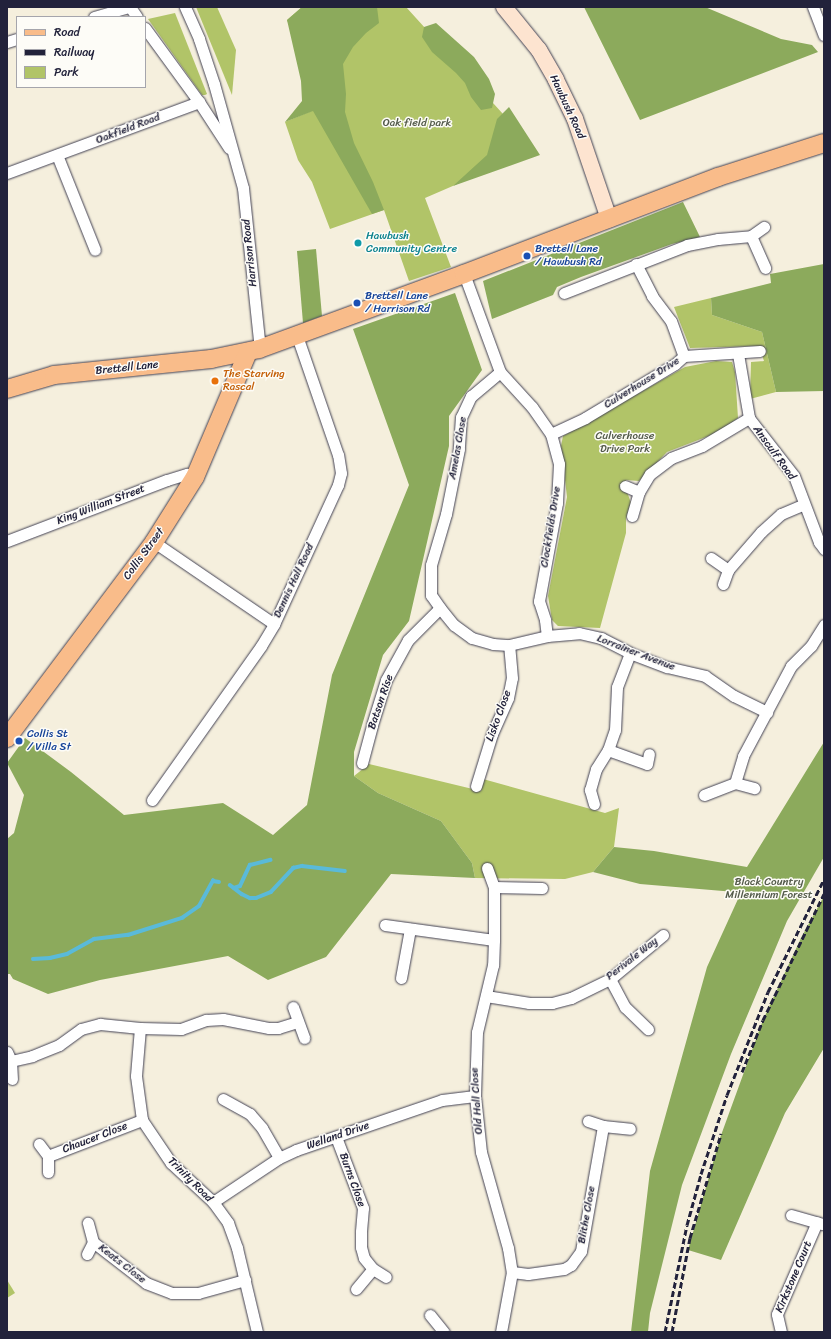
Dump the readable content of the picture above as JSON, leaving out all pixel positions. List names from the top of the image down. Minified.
{"streets":{"main road":["Brettell Lane","Collis Street"],"street":["Hawbush Road","Oakfield Road","Harrison Road","Culverhouse Drive","Amelas Close","Ansculf Road","King William Street","Clockfields Drive","Dennis Hall Road","Lorrainer Avenue","Batson Rise","Lisko Close","Perivale Way","Old Hall Close","Welland Drive","Chaucer Close","Trinity Road","Burns Close","Blithe Close","Keats Close","Kirkstone Court"]},"crossings":[["Hawbush Road","Brettell Lane"],["Oakfield Road","Harrison Road"],["Harrison Road","Brettell Lane"],["Harrison Road","Collis Street"],["Brettell Lane","Clockfields Drive"],["Brettell Lane","Collis Street"],["Brettell Lane","Dennis Hall Road"],["Culverhouse Drive","Ansculf Road"],["Culverhouse Drive","Clockfields Drive"],["Amelas Close","Clockfields Drive"],["Amelas Close","Lorrainer Avenue"],["King William Street","Collis Street"],["Clockfields Drive","Lorrainer Avenue"],["Lorrainer Avenue","Batson Rise"],["Lorrainer Avenue","Lisko Close"],["Perivale Way","Old Hall Close"],["Old Hall Close","Welland Drive"],["Old Hall Close","Blithe Close"],["Welland Drive","Trinity Road"],["Welland Drive","Burns Close"],["Chaucer Close","Trinity Road"],["Trinity Road","Keats Close"]],"parks":["Oak field park","Culverhouse Drive Park","Black Country Millennium Forest"],"places":["Hawbush Community Centre","Brettell Lane / Hawbush Rd","Brettell Lane / Harrison Rd","The Starving Rascal","Collis St / Villa St"],"legend":["Road","Railway","Park"]}
